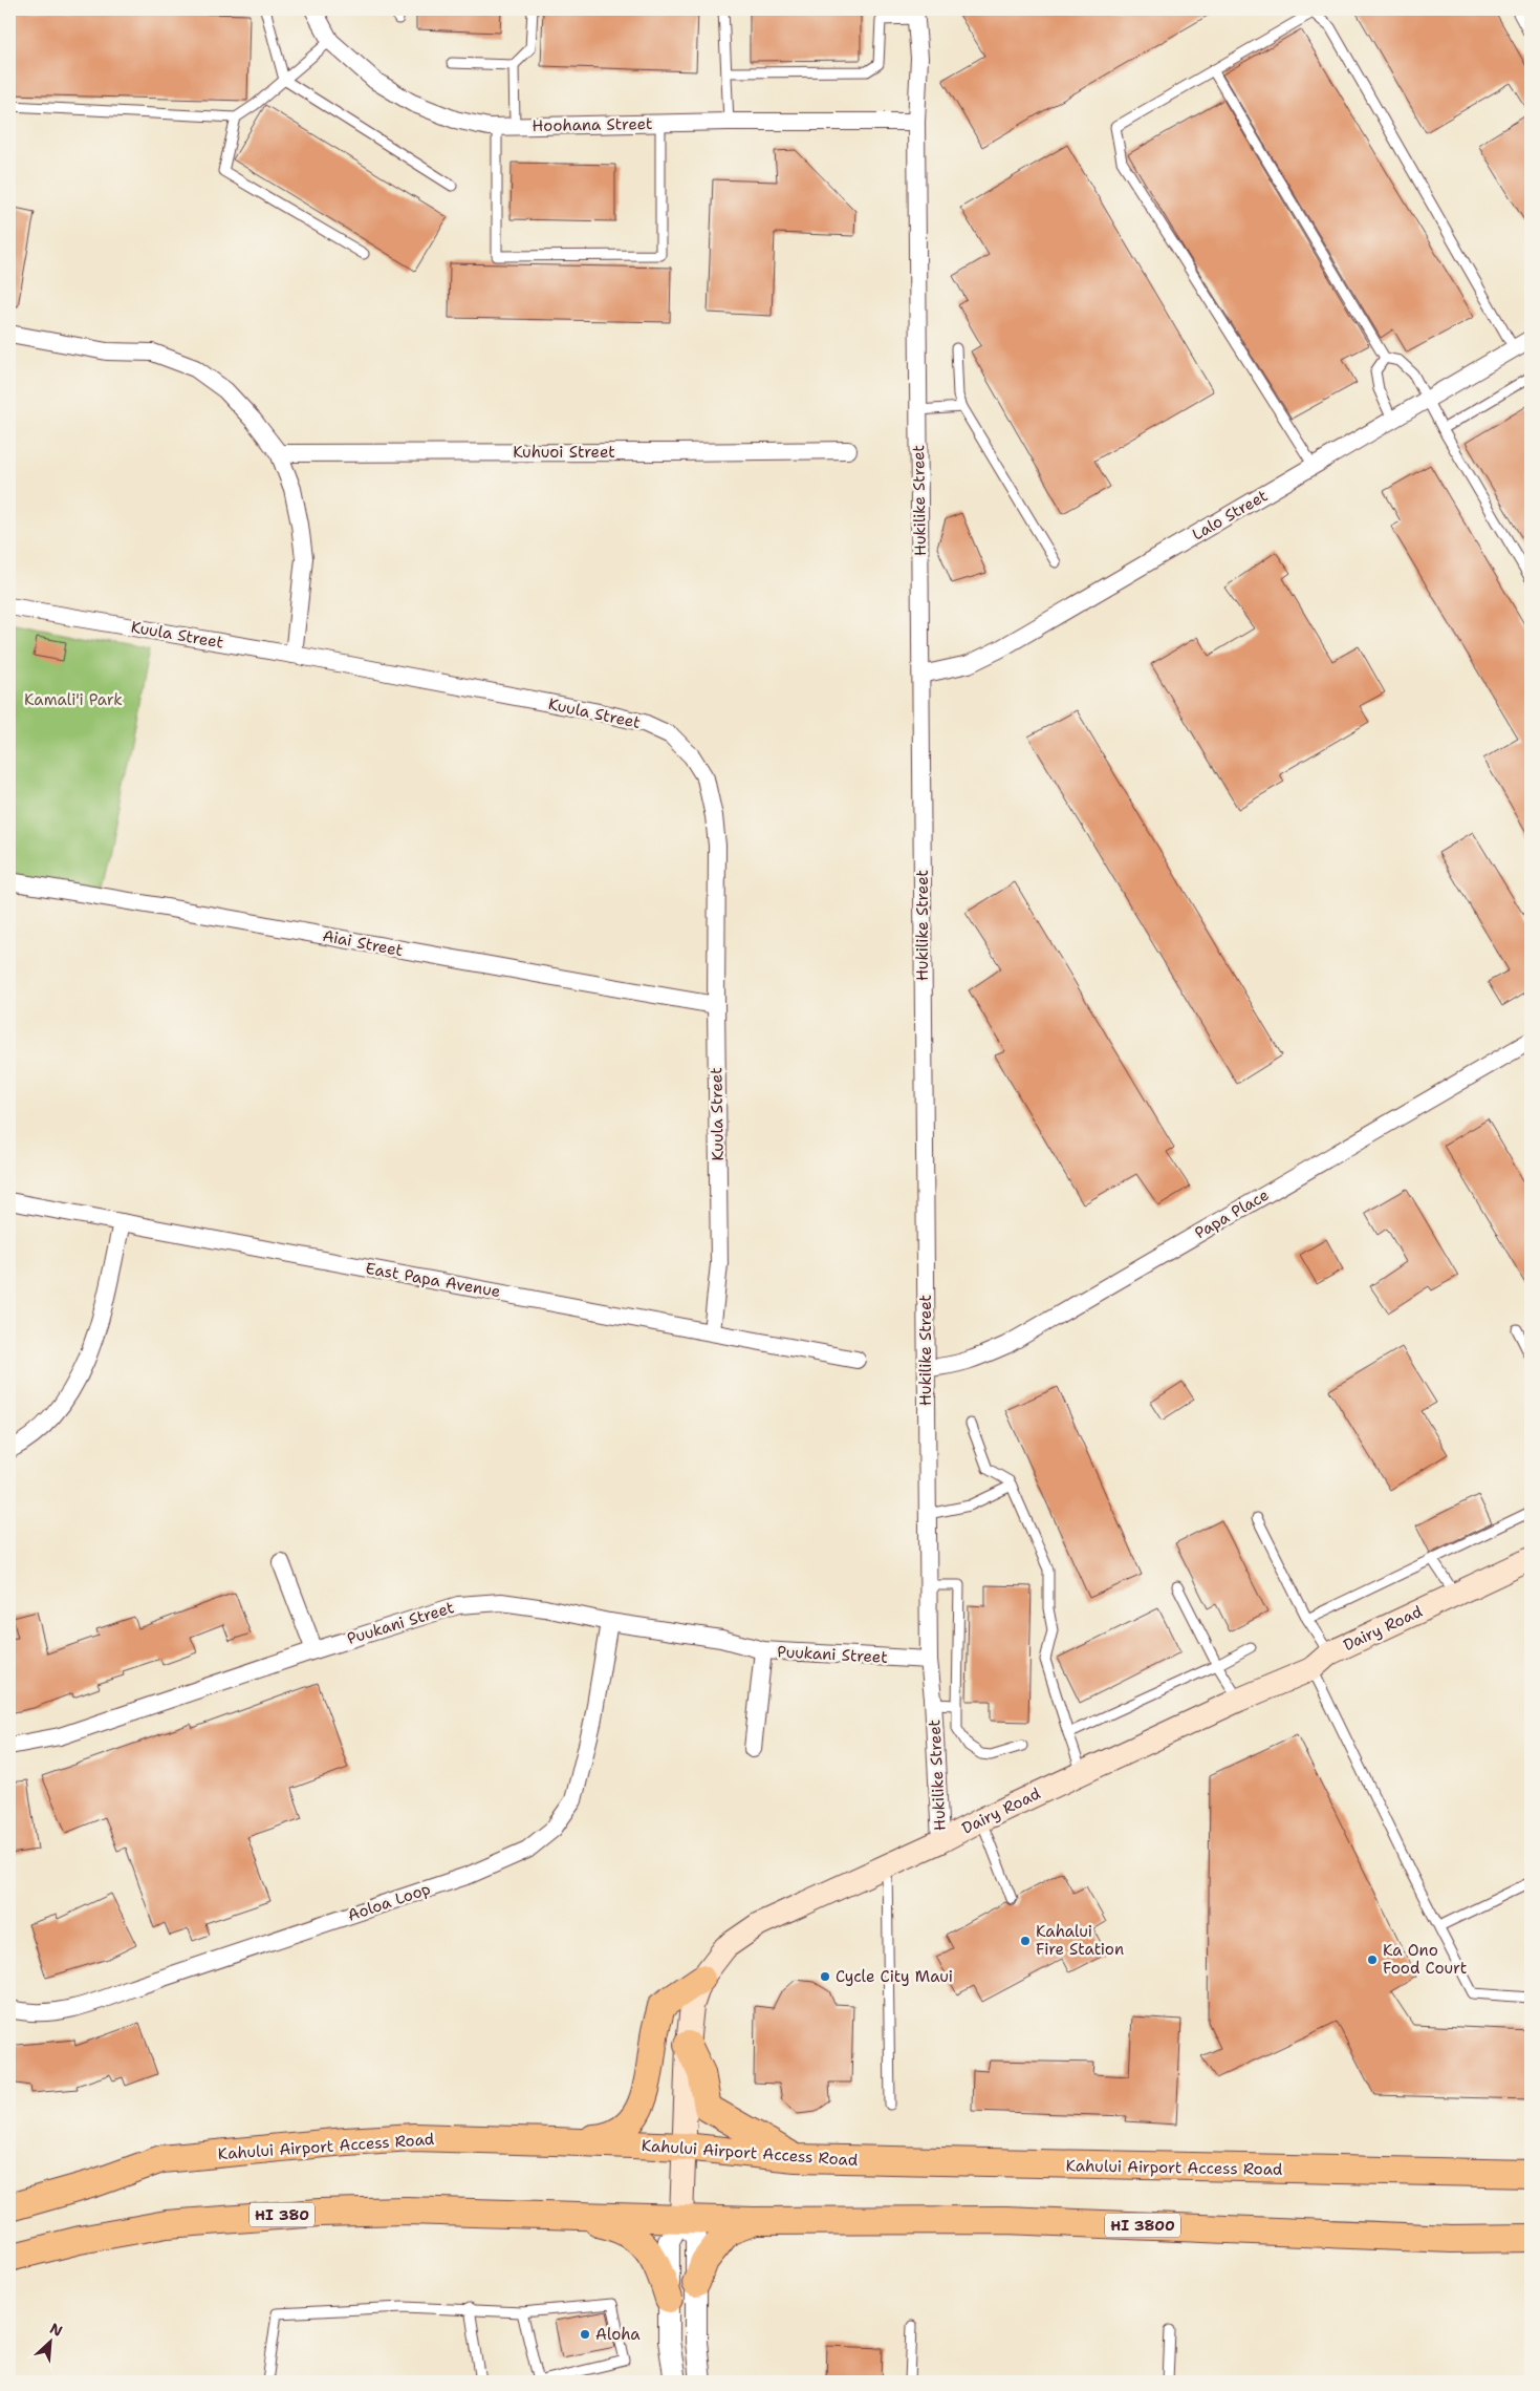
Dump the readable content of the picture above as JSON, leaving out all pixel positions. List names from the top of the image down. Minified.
{"streets":{"main road":["Dairy Road","Kahului Airport Access Road","HI 380","HI 3800"],"street":["Hoohana Street","Kuhuoi Street","Hukilike Street","Lalo Street","Kuula Street","Aiai Street","Papa Place","East Papa Avenue","Puukani Street","Aoloa Loop"]},"crossings":[["Hoohana Street","Hukilike Street"],["Hukilike Street","Lalo Street"],["Hukilike Street","Papa Place"],["Hukilike Street","Puukani Street"],["Hukilike Street","Dairy Road"],["Kuula Street","Aiai Street"],["Kuula Street","East Papa Avenue"],["Puukani Street","Aoloa Loop"],["Dairy Road","Kahului Airport Access Road"],["Dairy Road","HI 380"],["Dairy Road","HI 3800"],["HI 380","HI 3800"]],"parks":["Kamali'i Park"],"places":["Kahalui Fire Station","Ka Ono Food Court","Cycle City Maui","Aloha"],"north":"top right"}
